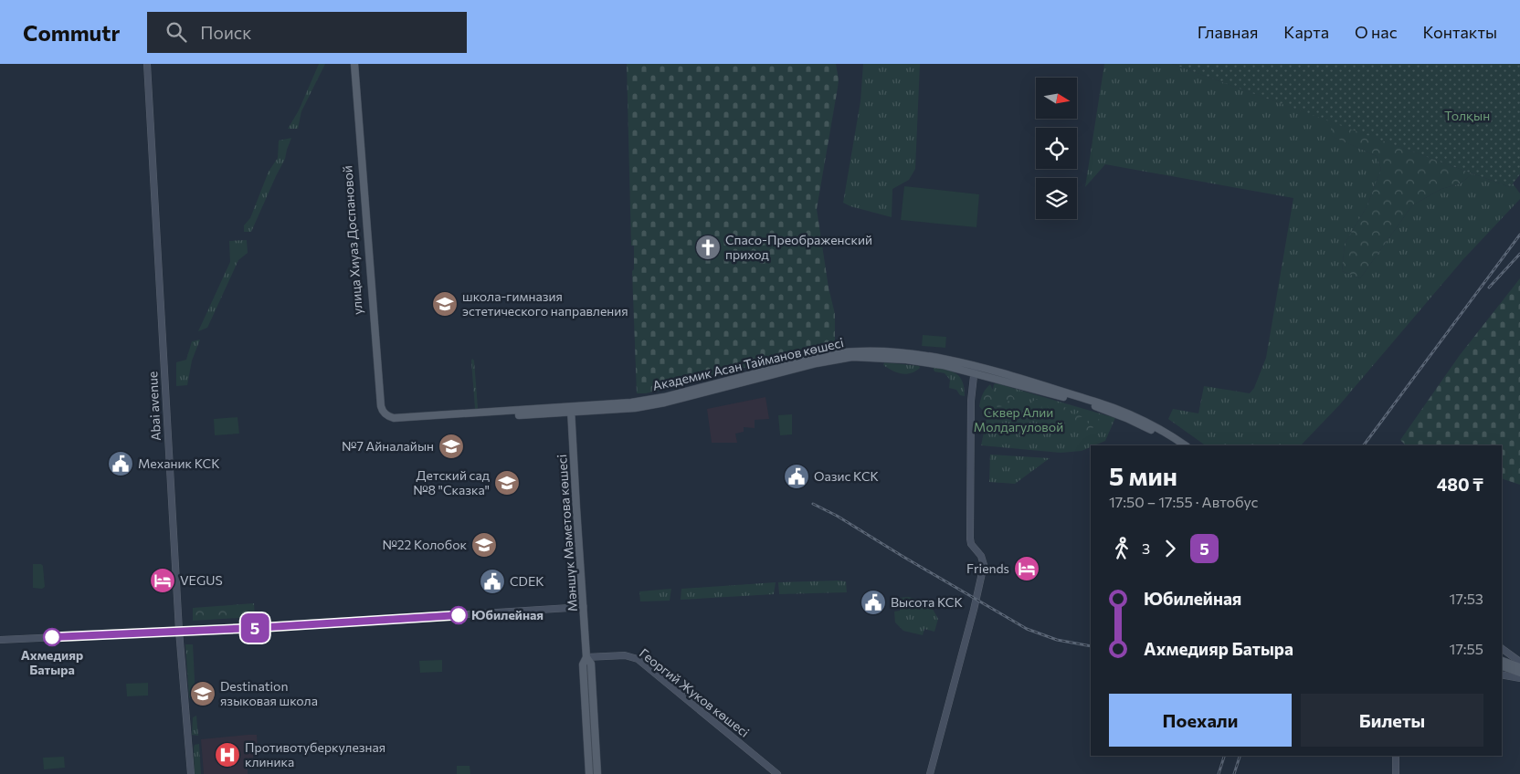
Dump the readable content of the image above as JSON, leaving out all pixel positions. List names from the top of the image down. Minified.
{"streets":{"main road":["улица Хиуаз Доспановой","Академик Асан Тайманов көшесі","Abai avenue","Мәншүк Мәметова көшесі","Георгий Жуков көшесі"]},"crossings":[["улица Хиуаз Доспановой","Академик Асан Тайманов көшесі"],["Академик Асан Тайманов көшесі","Мәншүк Мәметова көшесі"],["Мәншүк Мәметова көшесі","Георгий Жуков көшесі"]],"parks":["Толқын","Сквер Алии Молдагуловой"],"places":{"church":["Спасо-Преображенский приход"],"school or university":["школа-гимназия эстетического направления","№7 Айналайын","Детский сад №8 \"Сказка\"","№22 Колобок","Destination языковая школа"],"public building":["Механик КСК","Оазис КСК","CDEK","Высота КСК"],"hotel":["Friends","VEGUS"],"other":["Юбилейная","Ахмедияр Батыра"],"hospital":["Противотуберкулезная клиника"]},"lines":["bus line 5"],"north":"right","page":{"header":"Commutr","search":"Поиск","nav":["Главная","Карта","О нас","Контакты"],"on_map":"5","heading":["5 мин","17:50 – 17:55 · Автобус","480 ₸"],"legs":["3","5"],"list":[{"name":"Юбилейная","value":"17:53"},{"name":"Ахмедияр Батыра","value":"17:55"}],"buttons":["Поехали","Билеты"]}}
